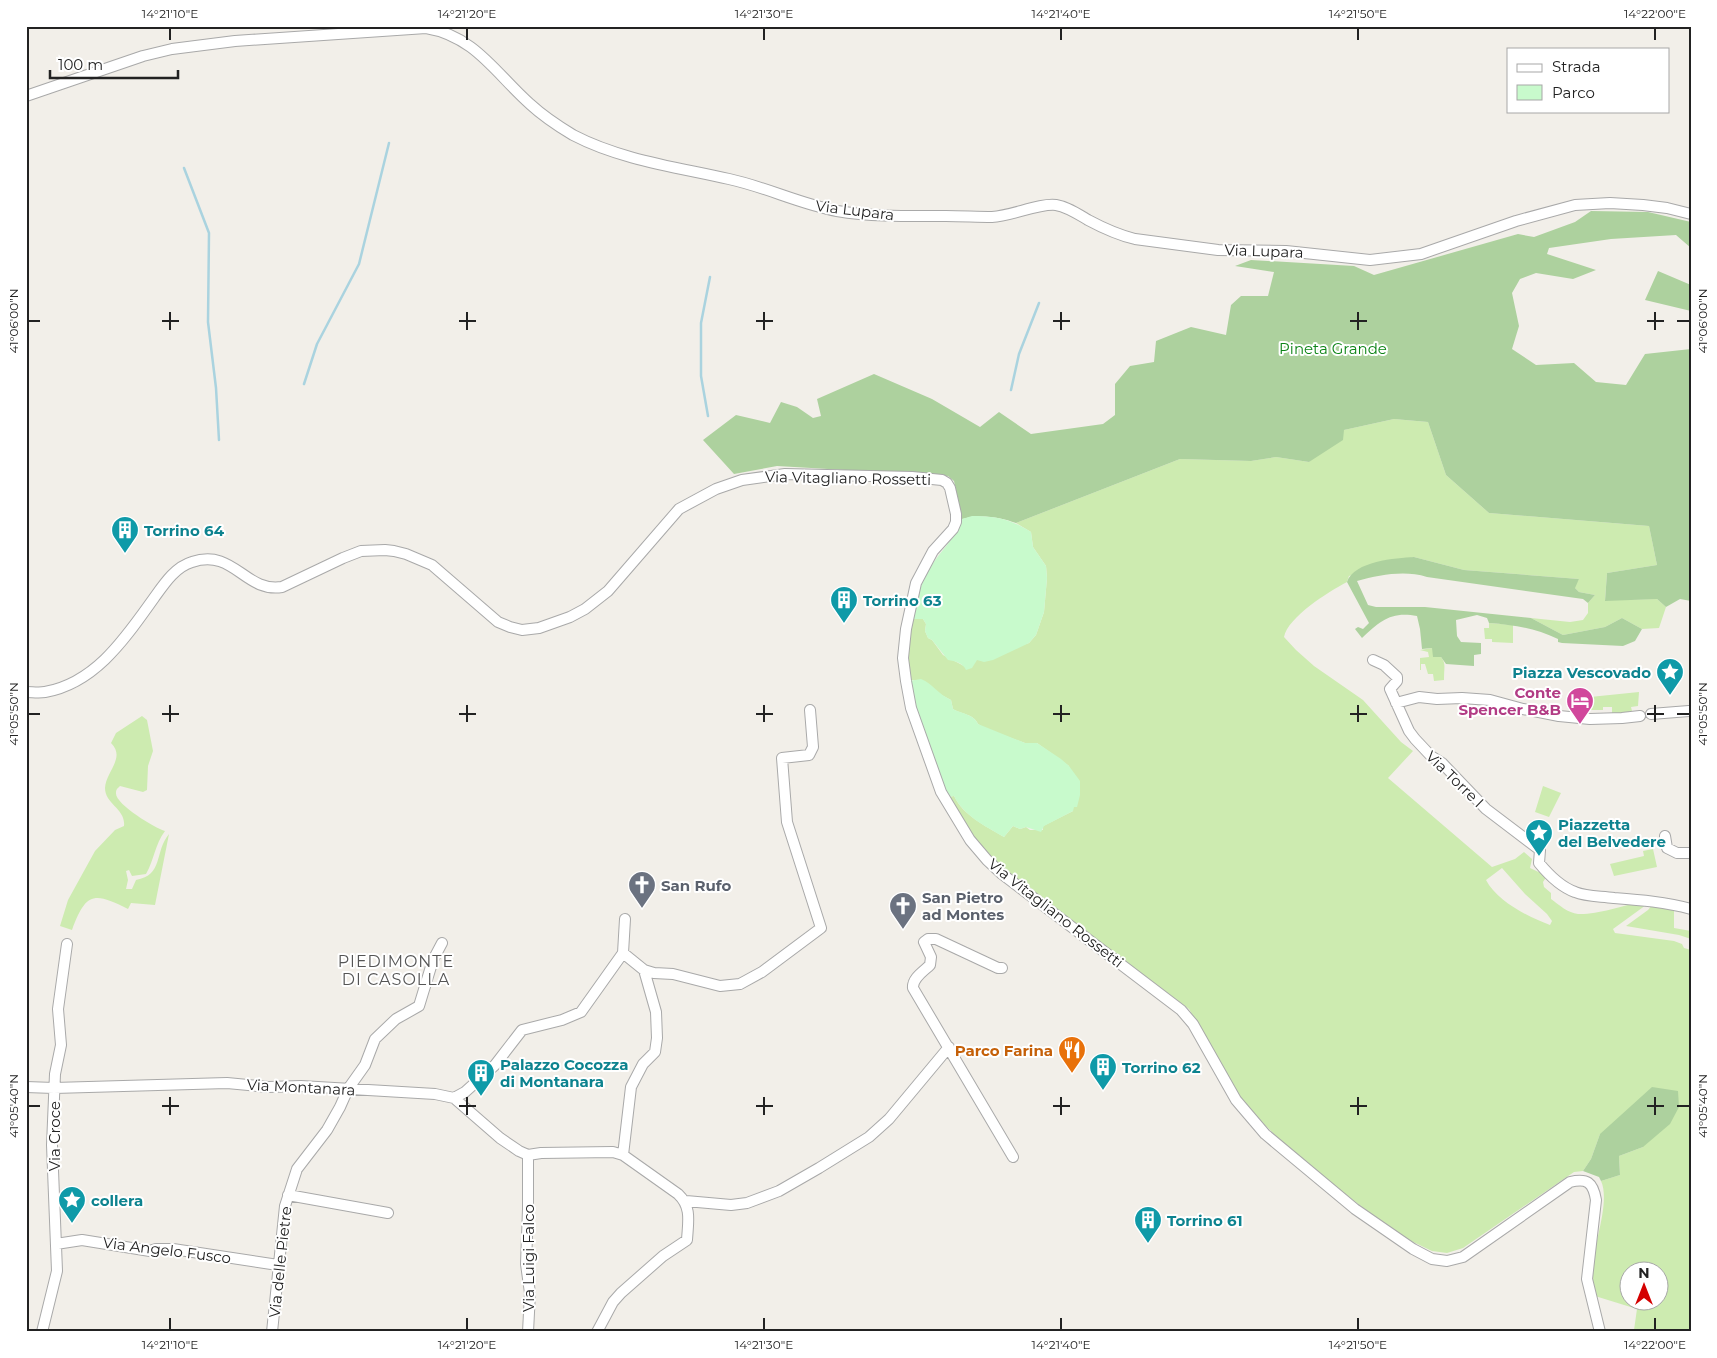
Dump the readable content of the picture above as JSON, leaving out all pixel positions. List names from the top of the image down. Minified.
{"streets":{"street":["Via Lupara","Via Vitagliano Rossetti","Via Torre I","Via Montanara","Via Croce","Via Angelo Fusco","Via Luigi Falco","Via delle Pietre"]},"crossings":[["Via Montanara","Via Croce"],["Via Montanara","Via delle Pietre"],["Via Croce","Via Angelo Fusco"],["Via Angelo Fusco","Via delle Pietre"]],"districts":["PIEDIMONTE DI CASOLLA"],"parks":["Pineta Grande"],"places":{"building":["Torrino 64","Torrino 63","Torrino 62","Palazzo Cocozza di Montanara","Torrino 61"],"place":["Piazza Vescovado","Piazzetta del Belvedere","collera"],"hotel":["Conte Spencer B&B"],"church":["San Rufo","San Pietro ad Montes"],"restaurant":["Parco Farina"]},"legend":["Strada","Parco"],"scale_bar":"100 m","north":"top","coordinates":["14°21'10\"E","14°21'20\"E","14°21'30\"E","14°21'40\"E","14°21'50\"E","14°22'00\"E","41°06'00\"N","41°05'50\"N","41°05'40\"N"]}
